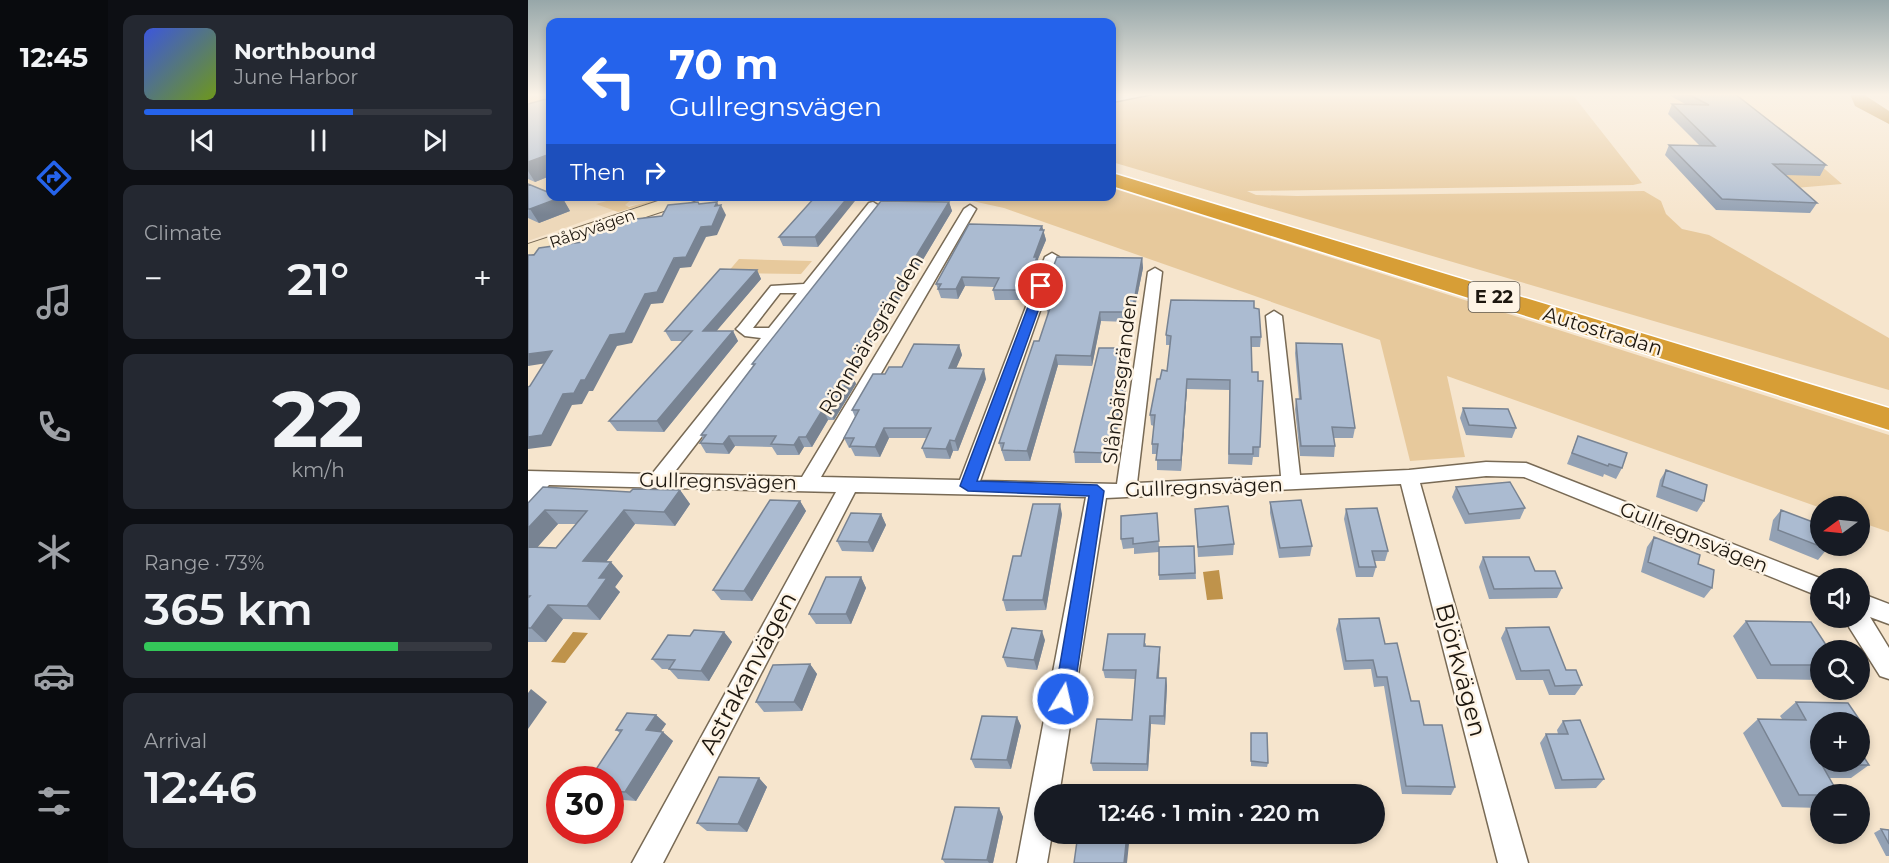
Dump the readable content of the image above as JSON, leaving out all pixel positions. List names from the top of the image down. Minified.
{"streets":{"highway":["E 22","Autostradan"],"street":["Råbyvägen","Rönnbärsgränden","Slånbärsgränden","Gullregnsvägen","Björkvägen","Astrakanvägen"]},"crossings":[["Rönnbärsgränden","Gullregnsvägen"],["Slånbärsgränden","Gullregnsvägen"],["Gullregnsvägen","Björkvägen"],["Gullregnsvägen","Astrakanvägen"]],"north":"left","page":{"tabs":"12:45","turn":["70 m","Gullregnsvägen"],"song":["Northbound","June Harbor"],"then":"Then","tile":["Climate",["22","km/h"],["Range · 73%","365 km"],["Arrival","12:46"]],"heat":["−","21°","+"],"map_buttons":["+","−"],"limit":"30","trip":"12:46 · 1 min · 220 m"}}
